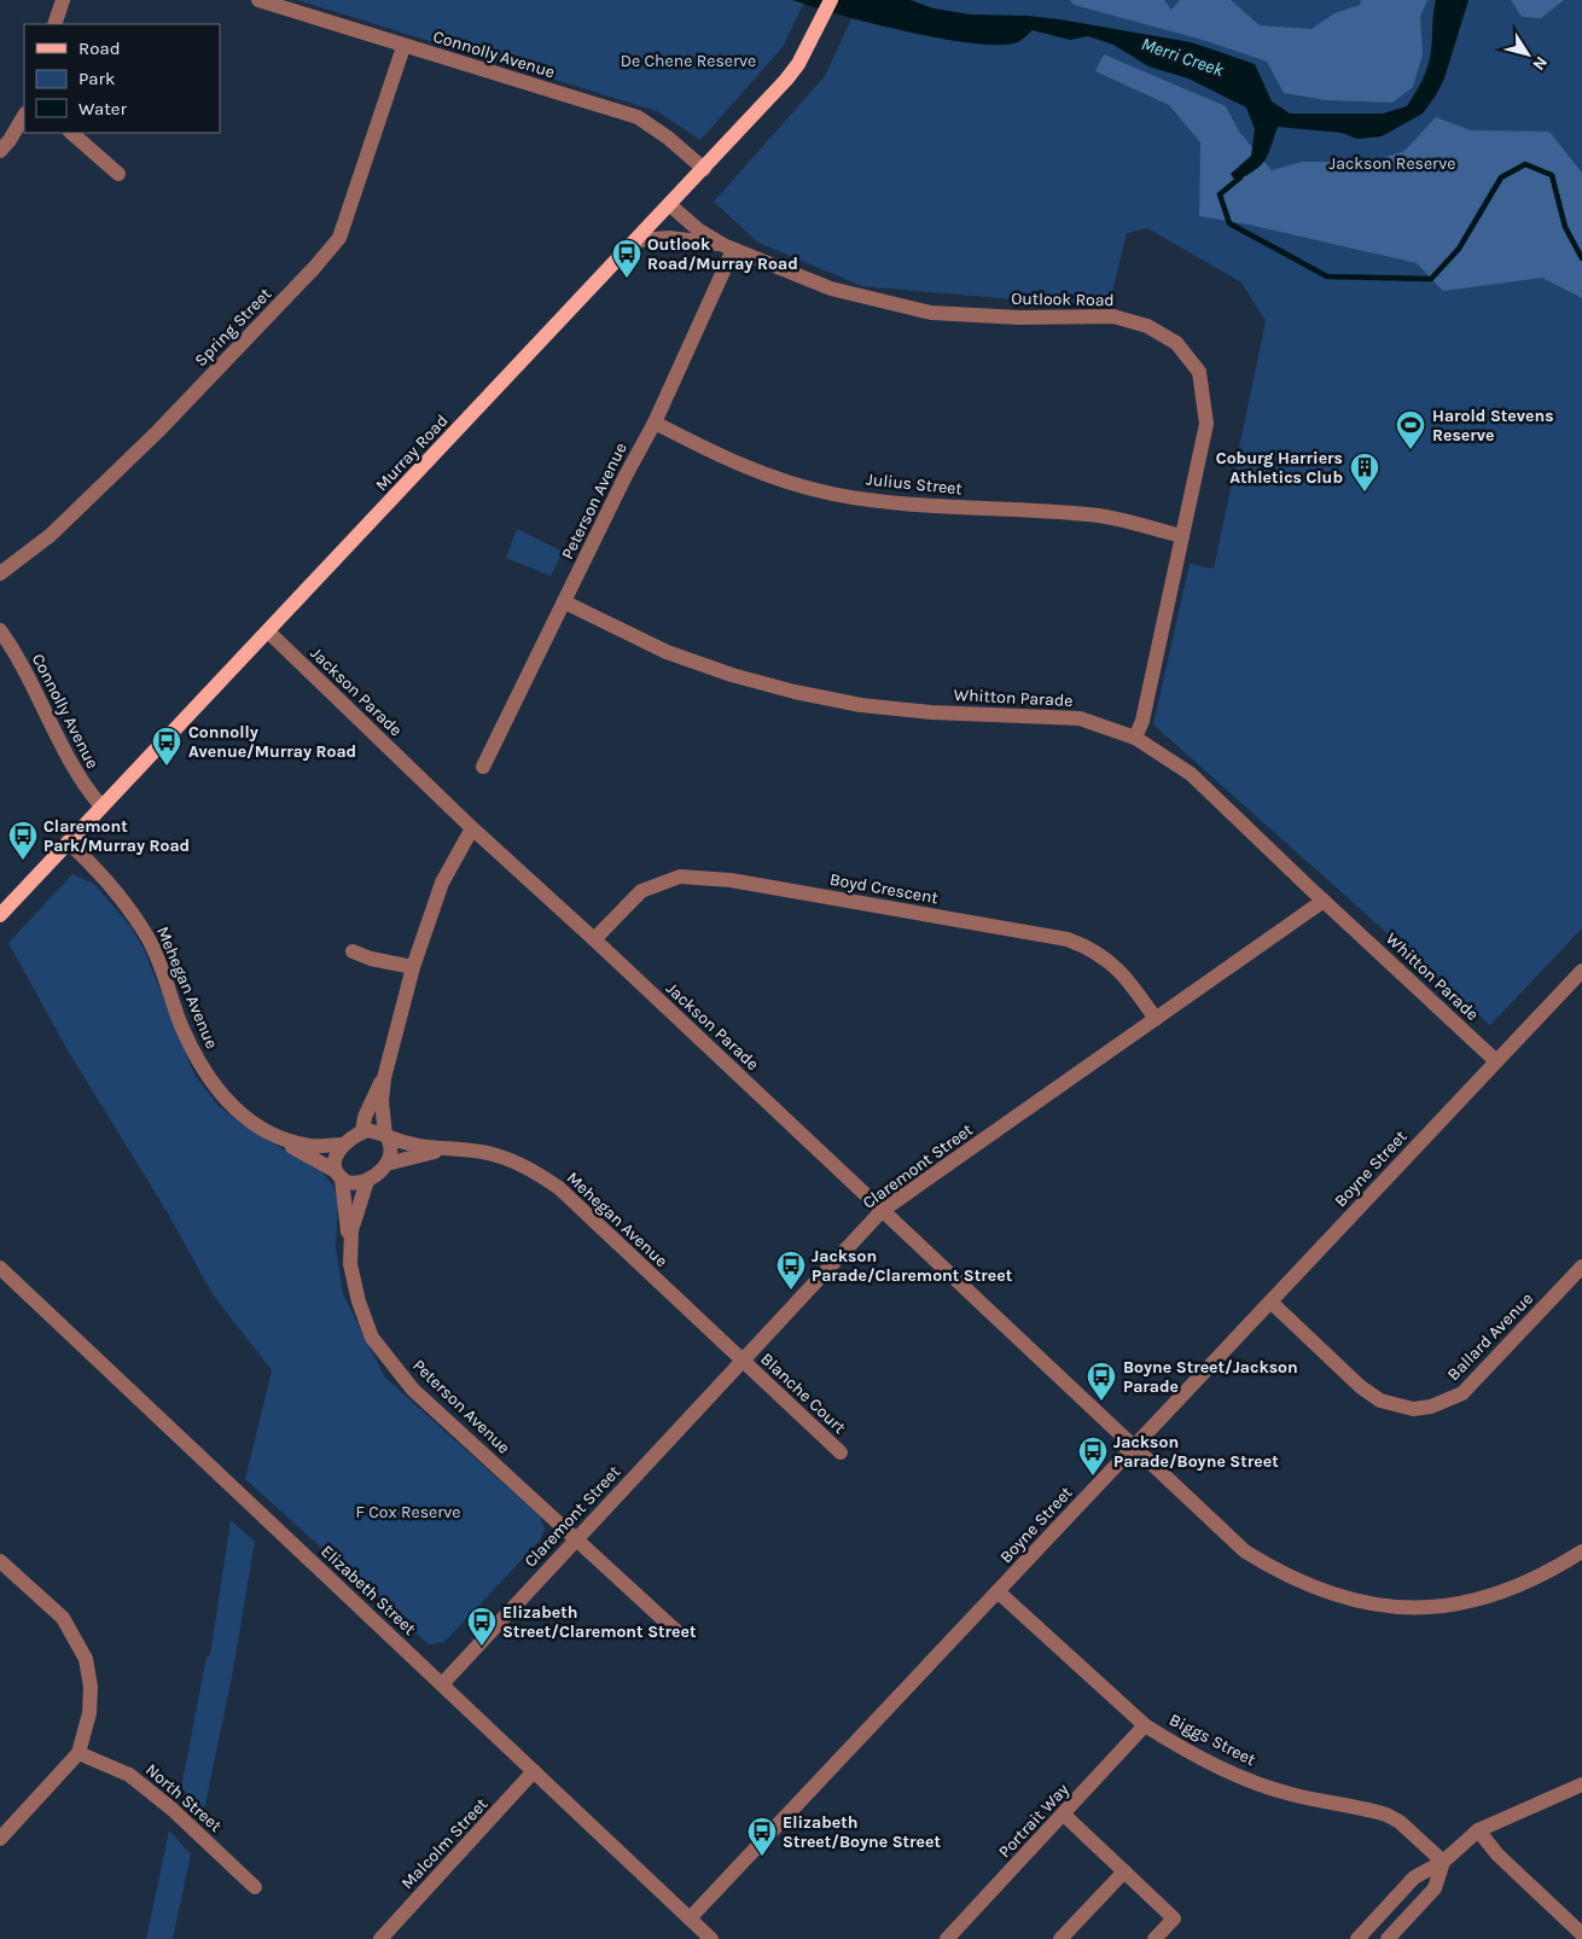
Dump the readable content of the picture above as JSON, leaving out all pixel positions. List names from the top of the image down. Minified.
{"streets":{"main road":["Murray Road"],"street":["Connolly Avenue","Outlook Road","Spring Street","Julius Street","Peterson Avenue","Jackson Parade","Whitton Parade","Boyd Crescent","Mehegan Avenue","Claremont Street","Boyne Street","Ballard Avenue","Blanche Court","Elizabeth Street","Biggs Street","North Street","Portrait Way","Malcolm Street"]},"crossings":[["Connolly Avenue","Spring Street"],["Connolly Avenue","Murray Road"],["Outlook Road","Murray Road"],["Outlook Road","Julius Street"],["Outlook Road","Peterson Avenue"],["Outlook Road","Whitton Parade"],["Murray Road","Jackson Parade"],["Murray Road","Mehegan Avenue"],["Julius Street","Peterson Avenue"],["Peterson Avenue","Whitton Parade"],["Peterson Avenue","Mehegan Avenue"],["Peterson Avenue","Claremont Street"],["Jackson Parade","Boyd Crescent"],["Jackson Parade","Claremont Street"],["Jackson Parade","Boyne Street"],["Whitton Parade","Claremont Street"],["Whitton Parade","Boyne Street"],["Boyd Crescent","Claremont Street"],["Mehegan Avenue","Claremont Street"],["Mehegan Avenue","Blanche Court"],["Claremont Street","Blanche Court"],["Claremont Street","Elizabeth Street"],["Boyne Street","Ballard Avenue"],["Boyne Street","Elizabeth Street"],["Boyne Street","Biggs Street"],["Elizabeth Street","Malcolm Street"],["Biggs Street","Portrait Way"]],"water":["Merri Creek"],"parks":["De Chene Reserve","Jackson Reserve","F Cox Reserve"],"places":{"bus stop":["Outlook Road/Murray Road","Connolly Avenue/Murray Road","Claremont Park/Murray Road","Jackson Parade/Claremont Street","Boyne Street/Jackson Parade","Jackson Parade/Boyne Street","Elizabeth Street/Claremont Street","Elizabeth Street/Boyne Street"],"sports":["Harold Stevens Reserve"],"building":["Coburg Harriers Athletics Club"]},"legend":["Road","Park","Water"],"north":"bottom right"}
